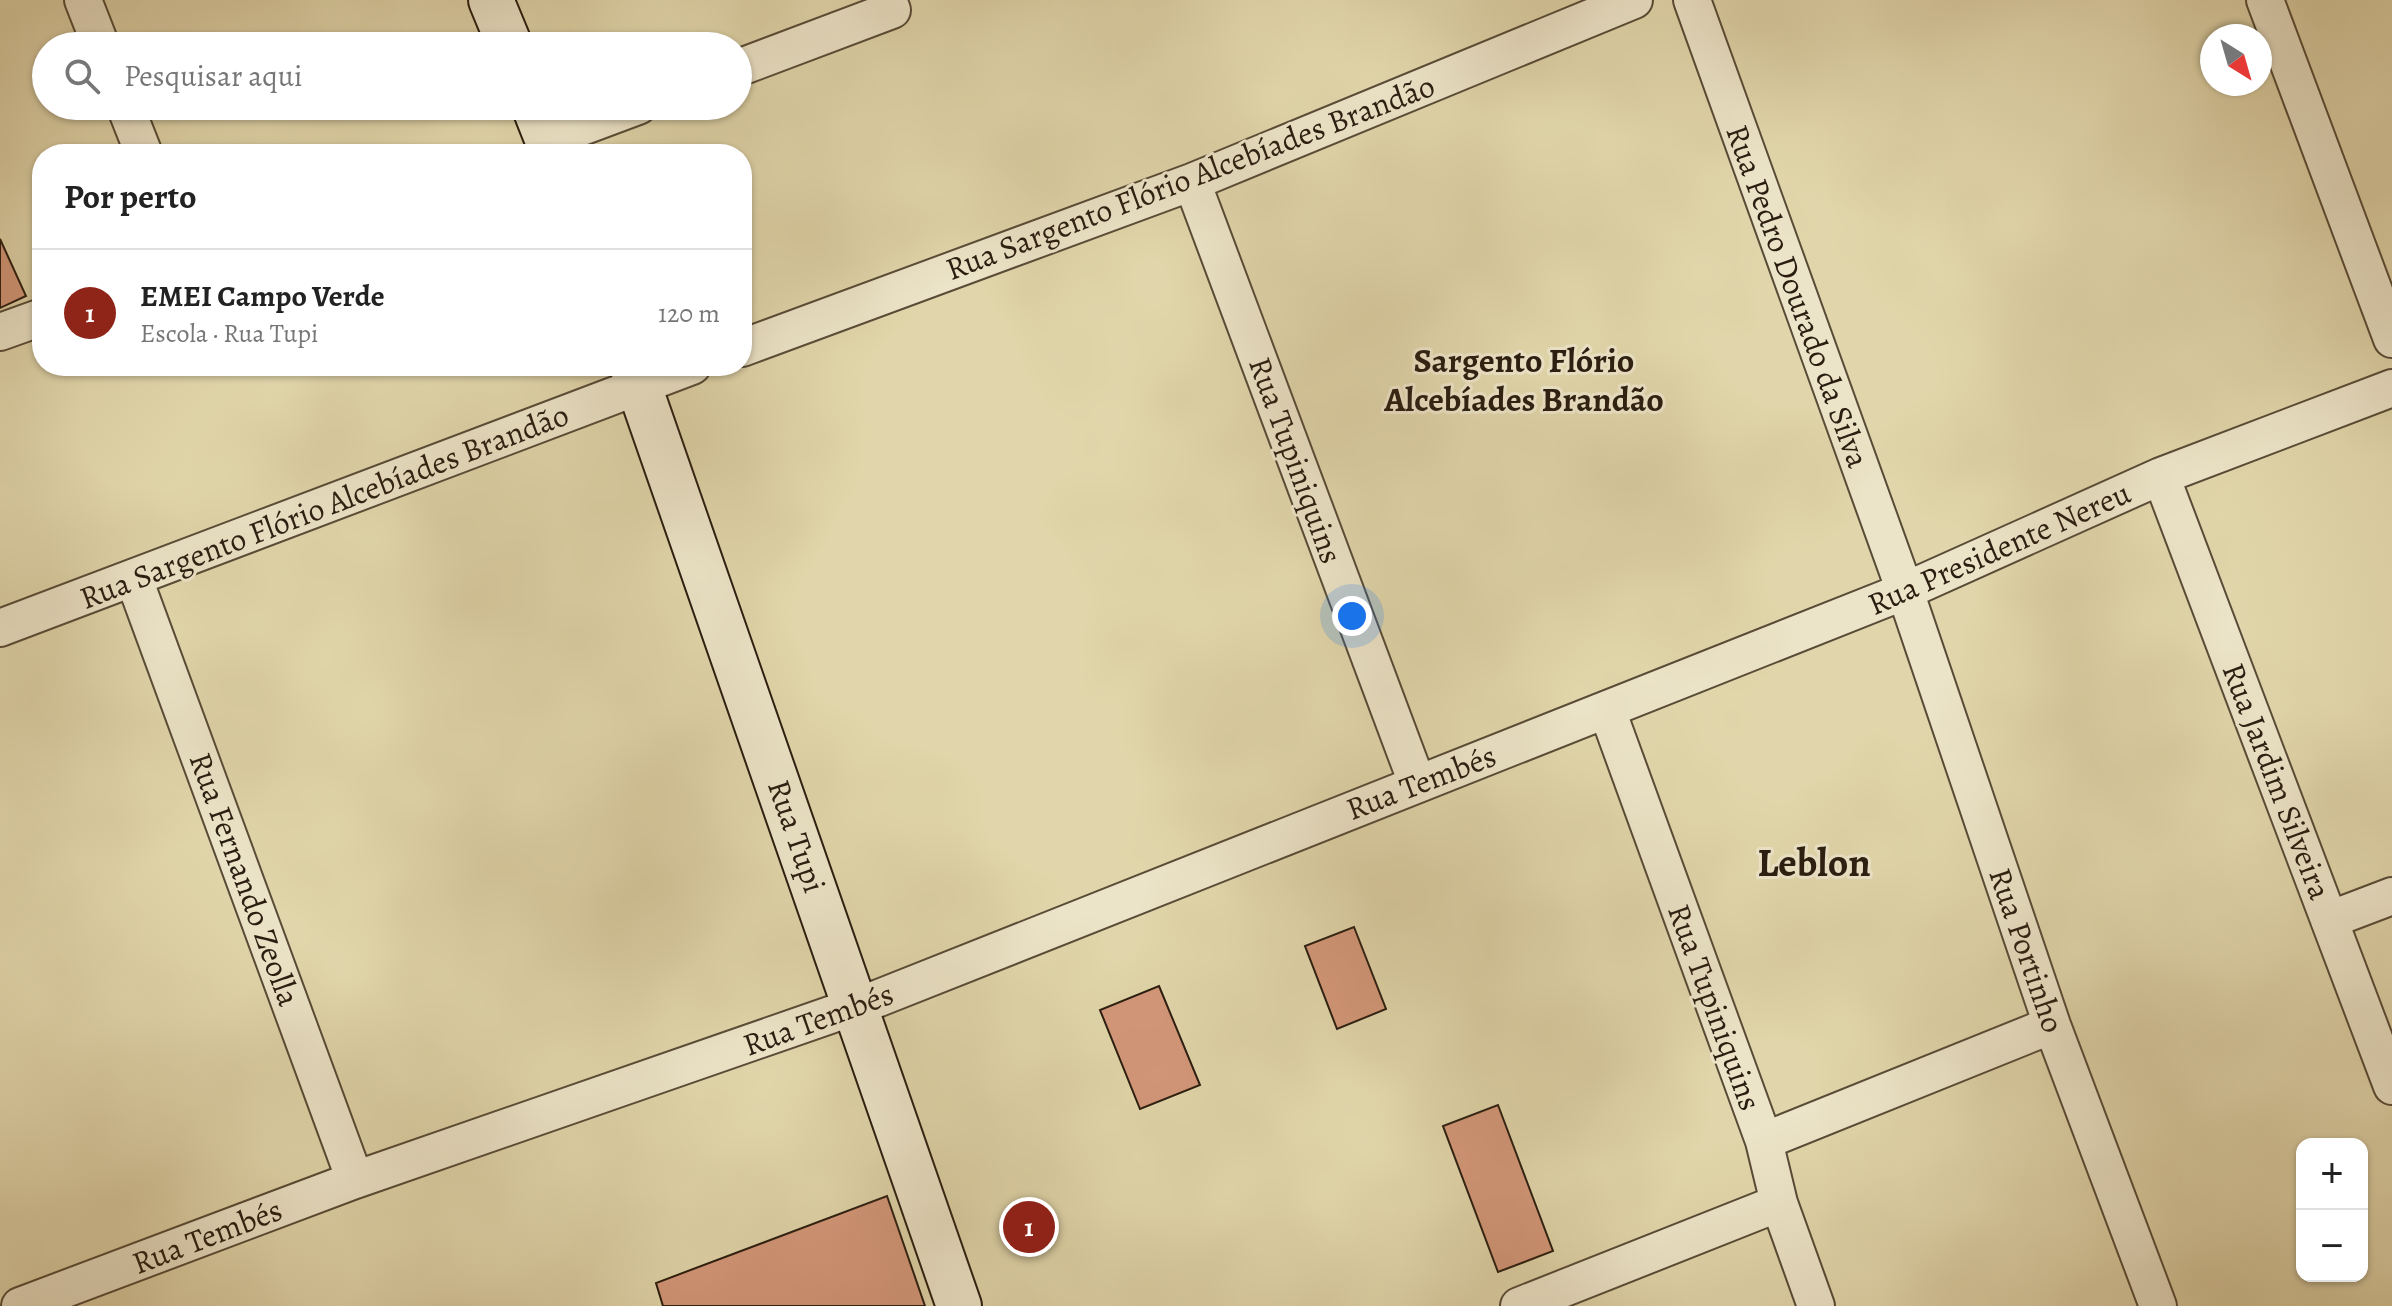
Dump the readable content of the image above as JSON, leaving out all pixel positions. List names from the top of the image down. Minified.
{"streets":{"street":["Rua Sargento Flório Alcebíades Brandão","Rua Pedro Dourado da Silva","Rua Tupiniquins","Rua Presidente Nereu","Rua Jardim Silveira","Rua Tembés","Rua Tupi","Rua Fernando Zeolla","Rua Portinho"]},"crossings":[["Rua Sargento Flório Alcebíades Brandão","Rua Tupiniquins"],["Rua Sargento Flório Alcebíades Brandão","Rua Tupi"],["Rua Sargento Flório Alcebíades Brandão","Rua Fernando Zeolla"],["Rua Pedro Dourado da Silva","Rua Presidente Nereu"],["Rua Pedro Dourado da Silva","Rua Portinho"],["Rua Tupiniquins","Rua Presidente Nereu"],["Rua Tupiniquins","Rua Tembés"],["Rua Presidente Nereu","Rua Jardim Silveira"],["Rua Presidente Nereu","Rua Tembés"],["Rua Presidente Nereu","Rua Portinho"],["Rua Tembés","Rua Tupi"],["Rua Tembés","Rua Fernando Zeolla"]],"districts":["Sargento Flório Alcebíades Brandão","Leblon"],"north":"bottom right","page":{"search":"Pesquisar aqui","heading":"Por perto","list":[{"mark":"1","name":"EMEI Campo Verde","note":"Escola · Rua Tupi","value":"120 m"}],"map_buttons":["+","−"],"pins":"1"}}
